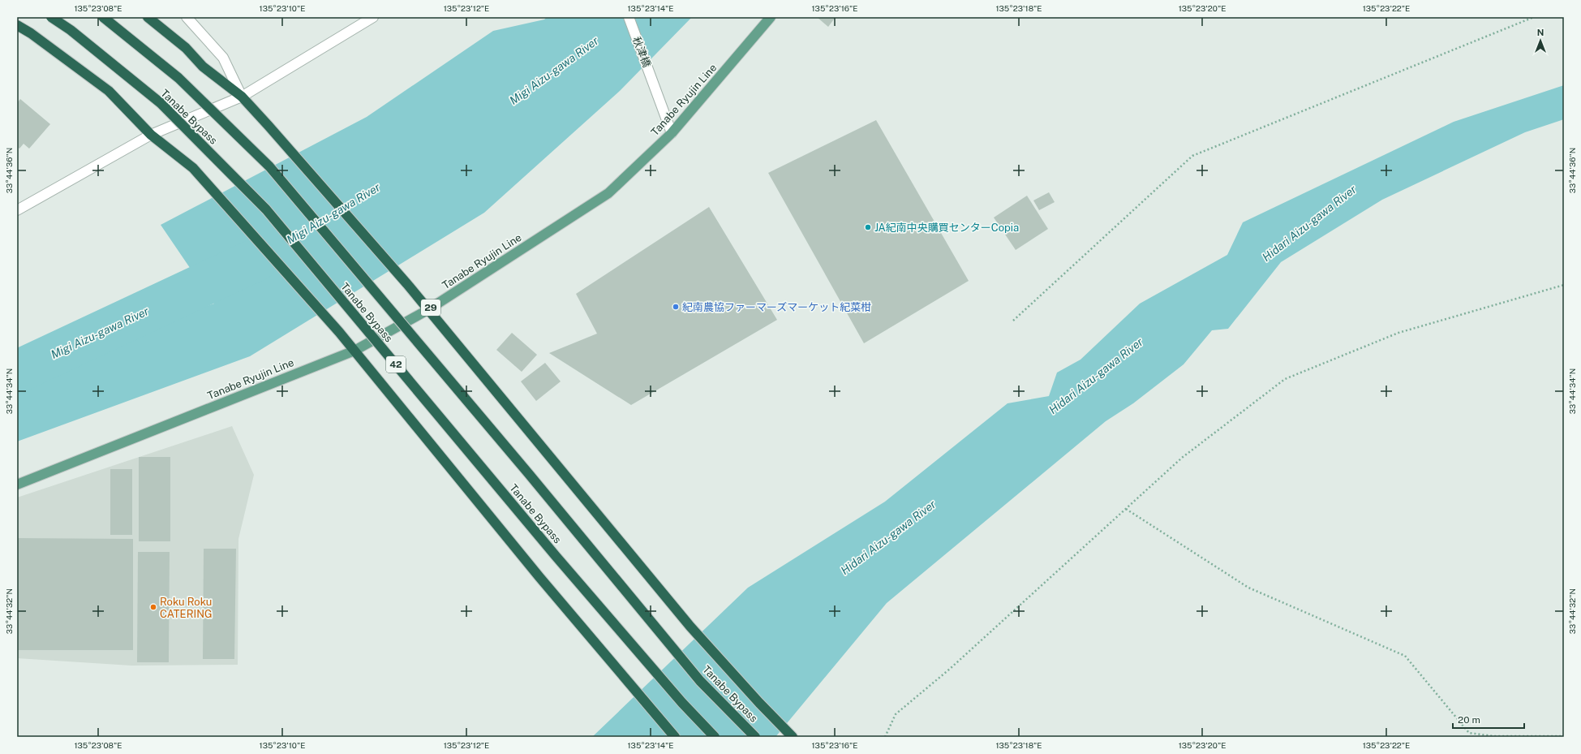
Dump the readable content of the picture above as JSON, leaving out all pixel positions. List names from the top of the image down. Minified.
{"streets":{"highway":["Tanabe Bypass","42"],"main road":["Tanabe Ryujin Line","29"],"street":["秋津橋"]},"crossings":[["秋津橋","Tanabe Ryujin Line"]],"water":["Migi Aizu-gawa River","Hidari Aizu-gawa River"],"places":["JA紀南中央購買センターCopia","紀南農協ファーマーズマーケット紀菜柑","Roku Roku CATERING"],"scale_bar":"20 m","north":"top","coordinates":["135°23'08\"E","135°23'10\"E","135°23'12\"E","135°23'14\"E","135°23'16\"E","135°23'18\"E","135°23'20\"E","135°23'22\"E","33°44'36\"N","33°44'34\"N","33°44'32\"N"]}
